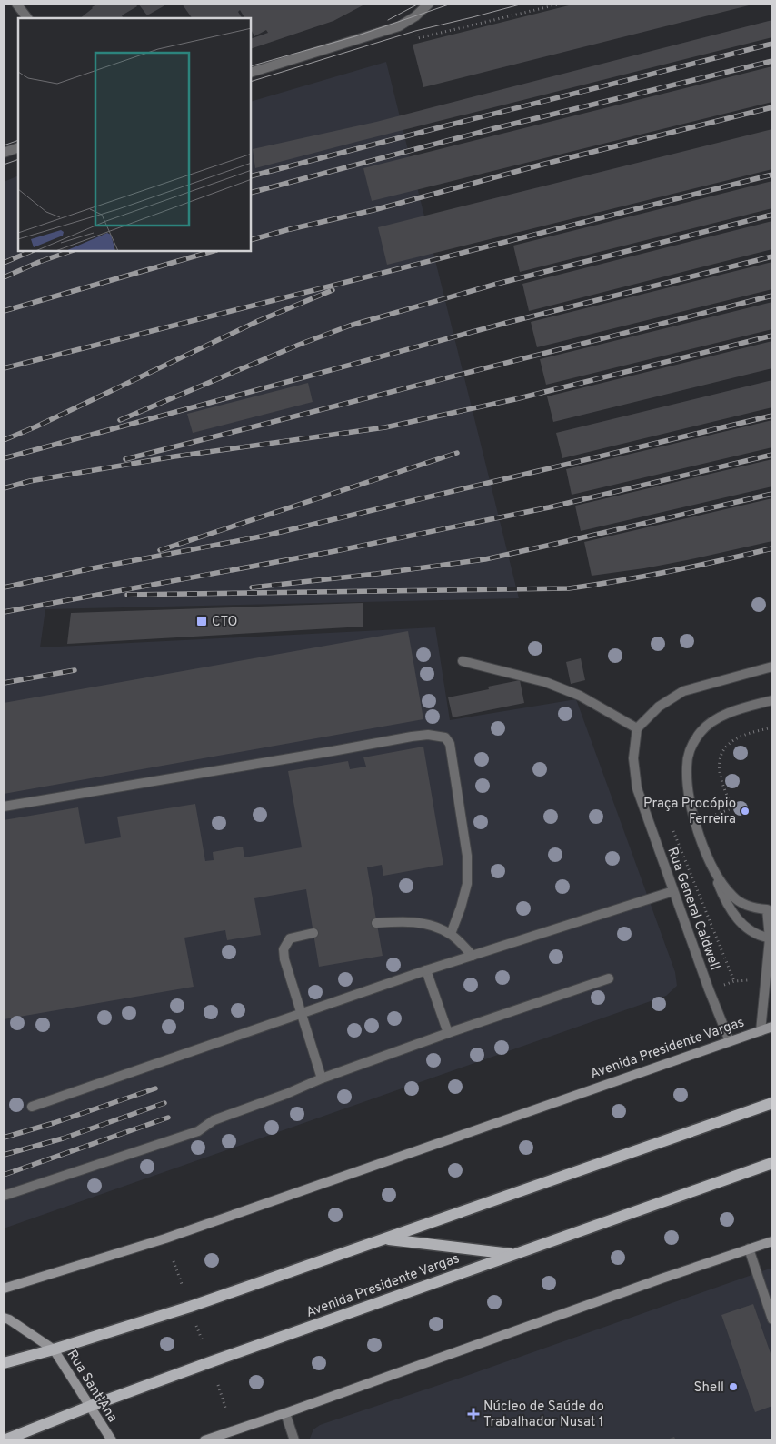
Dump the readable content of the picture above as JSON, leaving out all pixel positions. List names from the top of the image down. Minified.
{"streets":{"main road":["Avenida Presidente Vargas","Rua Sant'Ana"],"street":["Rua General Caldwell"]},"crossings":[["Rua General Caldwell","Avenida Presidente Vargas"],["Avenida Presidente Vargas","Rua Sant'Ana"]],"places":{"transit":["CTO"],"other":["Praça Procópio Ferreira","Shell"],"health":["Núcleo de Saúde do Trabalhador Nusat 1"]}}
